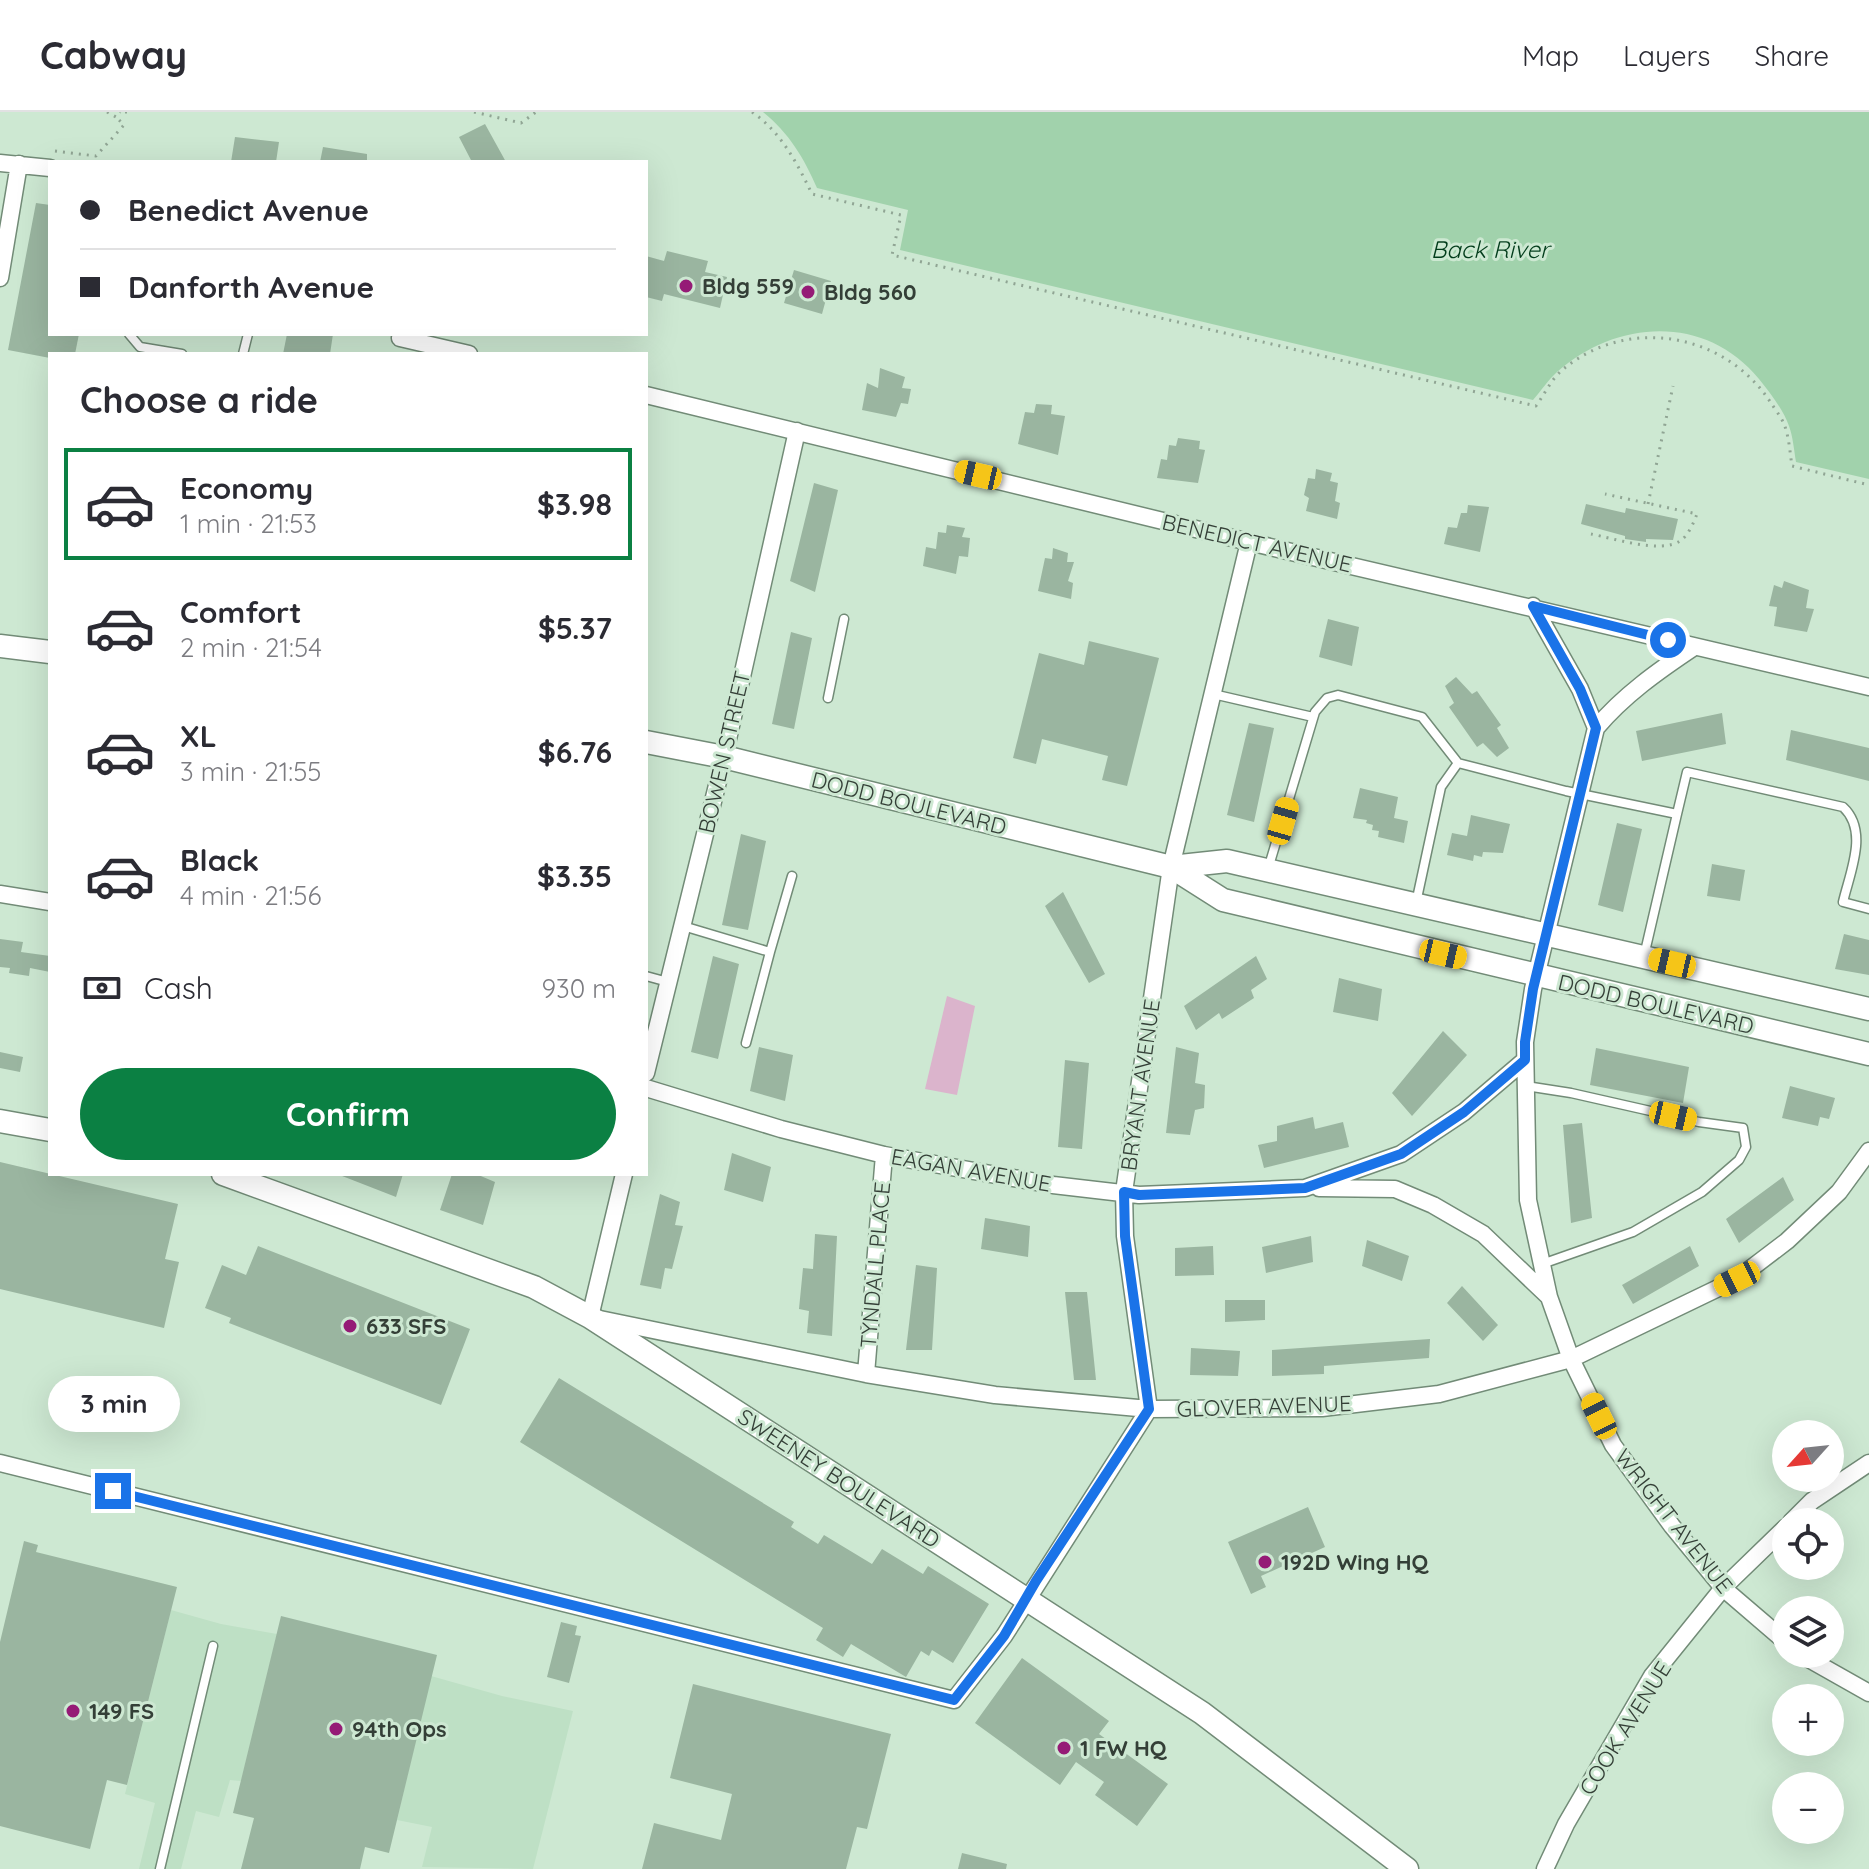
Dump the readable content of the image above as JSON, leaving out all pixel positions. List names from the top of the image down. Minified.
{"streets":{"street":["BENEDICT AVENUE","BOWEN STREET","DODD BOULEVARD","BRYANT AVENUE","EAGAN AVENUE","TYNDALL PLACE","GLOVER AVENUE","SWEENEY BOULEVARD","WRIGHT AVENUE","COOK AVENUE"]},"crossings":[["BENEDICT AVENUE","BOWEN STREET"],["BENEDICT AVENUE","BRYANT AVENUE"],["BOWEN STREET","DODD BOULEVARD"],["DODD BOULEVARD","BRYANT AVENUE"],["DODD BOULEVARD","WRIGHT AVENUE"],["BRYANT AVENUE","EAGAN AVENUE"],["BRYANT AVENUE","GLOVER AVENUE"],["EAGAN AVENUE","TYNDALL PLACE"],["EAGAN AVENUE","WRIGHT AVENUE"],["TYNDALL PLACE","GLOVER AVENUE"],["GLOVER AVENUE","SWEENEY BOULEVARD"],["GLOVER AVENUE","WRIGHT AVENUE"],["WRIGHT AVENUE","COOK AVENUE"]],"water":["Back River"],"places":["Bldg 559","Bldg 560","633 SFS","192D Wing HQ","149 FS","94th Ops","1 FW HQ"],"north":"bottom left","page":{"header":"Cabway","nav":["Map","Layers","Share"],"banner":["Benedict Avenue","Danforth Avenue"],"heading":"Choose a ride","list":[{"name":"Economy","note":"1 min · 21:53","value":"$3.98"},{"name":"Comfort","note":"2 min · 21:54","value":"$5.37"},{"name":"XL","note":"3 min · 21:55","value":"$6.76"},{"name":"Black","note":"4 min · 21:56","value":"$3.35"}],"pay":["Cash","930 m"],"buttons":"Confirm","bubble":"3 min","map_buttons":["+","−"]}}
